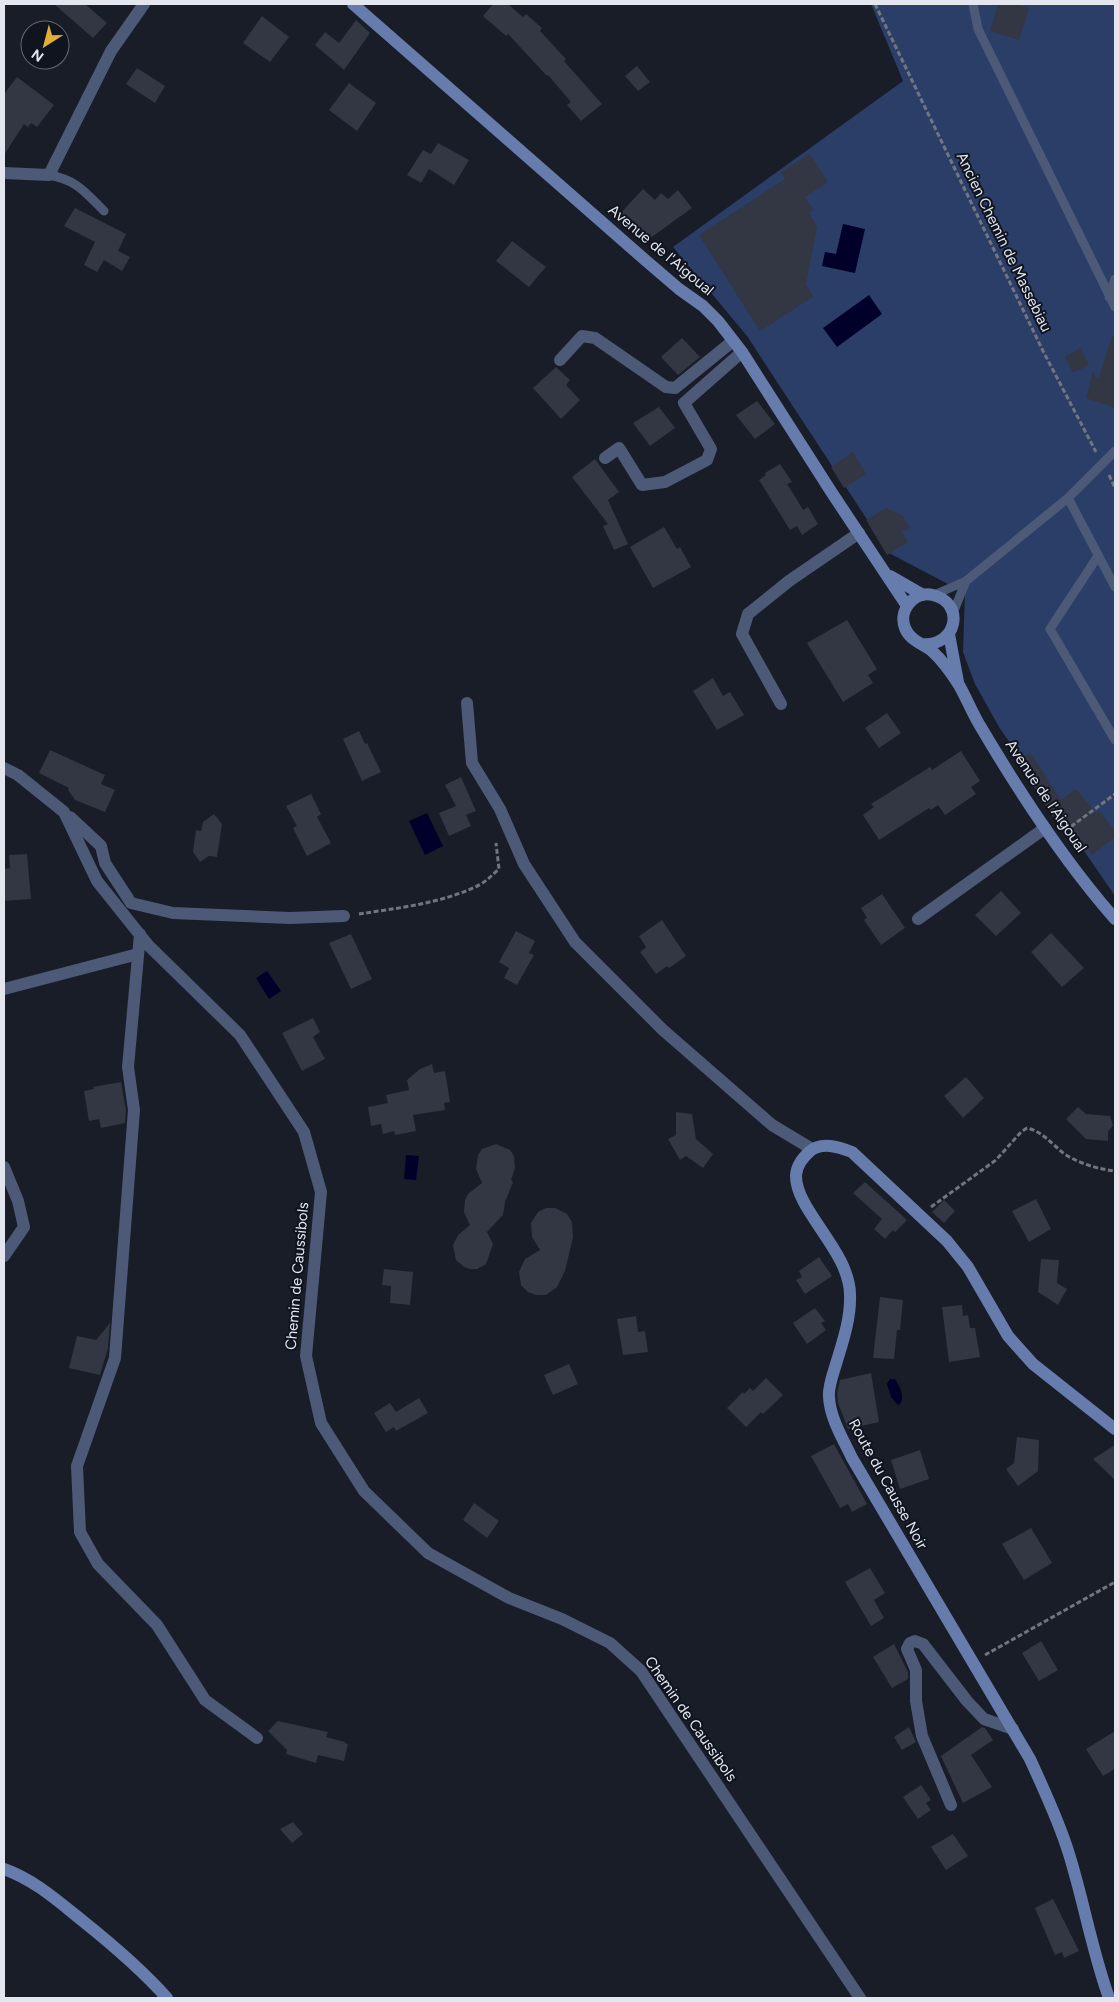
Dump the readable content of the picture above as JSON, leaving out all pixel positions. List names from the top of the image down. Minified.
{"streets":{"street":["Avenue de l'Aigoual","Chemin de Caussibols","Route du Causse Noir"],"path":["Ancien Chemin de Massebiau"]},"north":"bottom left"}
